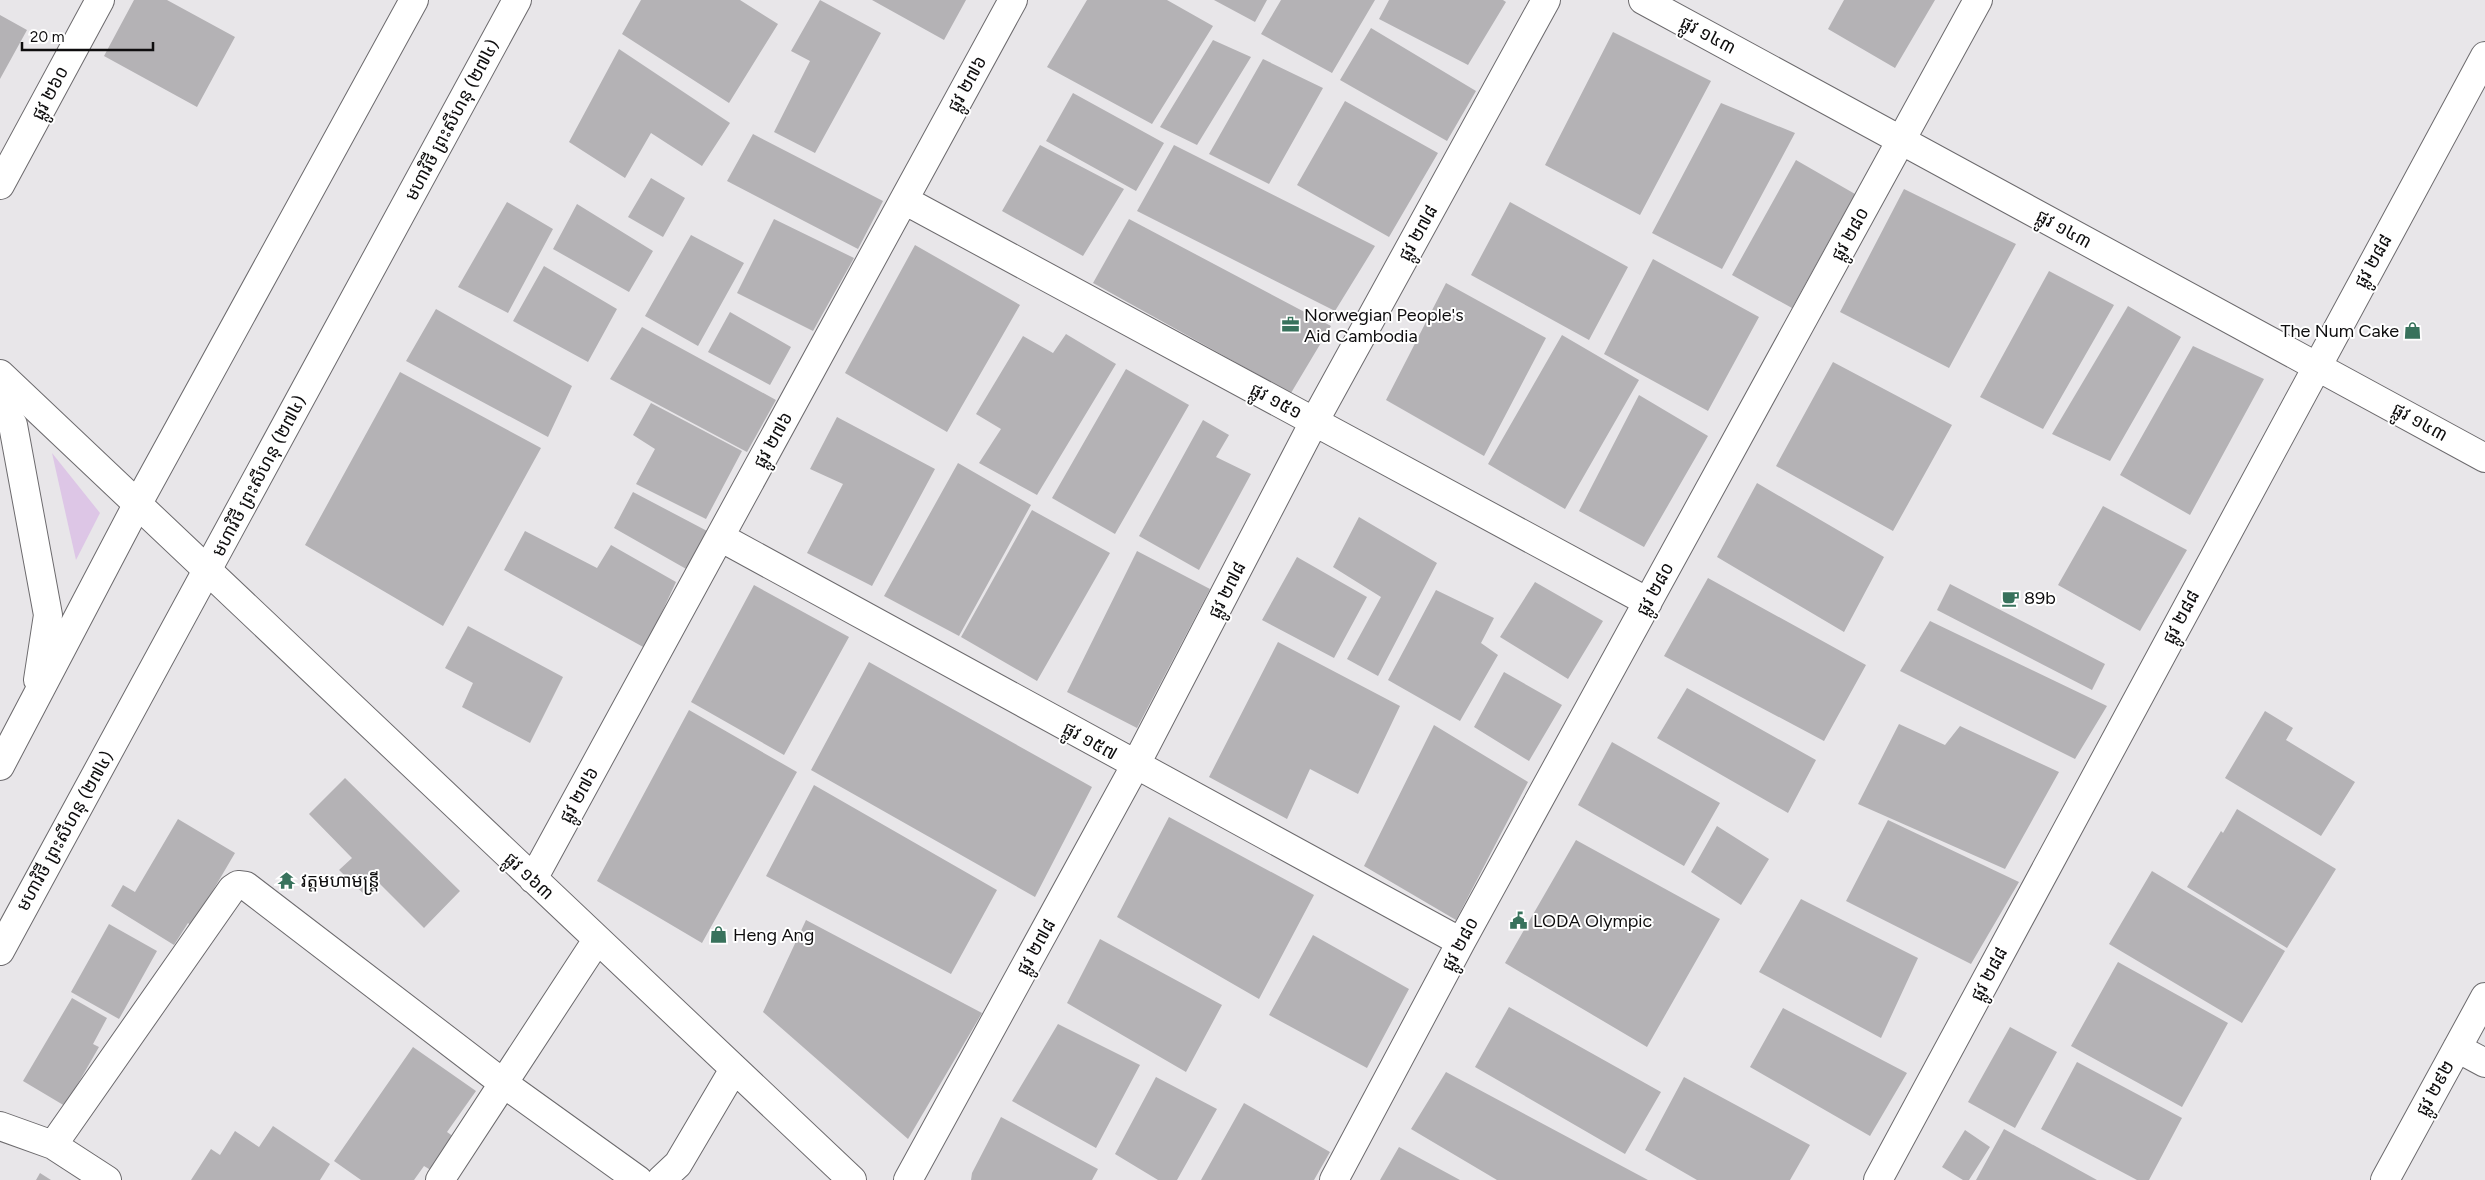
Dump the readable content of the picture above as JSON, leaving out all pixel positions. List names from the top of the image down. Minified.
{"streets":{"street":["ផ្លូវ ១៤៣","ផ្លូវ ២៧៦","ផ្លូវ ២៦០","មហាវិថី ព្រះសីហនុ (២៧៤)","ផ្លូវ ២៧៨","ផ្លូវ ២៨០","ផ្លូវ ២៨៨","ផ្លូវ ១៥១","ផ្លូវ ១៥៧","ផ្លូវ ១៦៣","ផ្លូវ ២៩២"]},"crossings":[["ផ្លូវ ១៤៣","ផ្លូវ ២៨០"],["ផ្លូវ ១៤៣","ផ្លូវ ២៨៨"],["ផ្លូវ ២៧៦","ផ្លូវ ១៥១"],["ផ្លូវ ២៧៦","ផ្លូវ ១៥៧"],["ផ្លូវ ២៧៦","ផ្លូវ ១៦៣"],["មហាវិថី ព្រះសីហនុ (២៧៤)","ផ្លូវ ១៦៣"],["ផ្លូវ ២៧៨","ផ្លូវ ១៥១"],["ផ្លូវ ២៧៨","ផ្លូវ ១៥៧"],["ផ្លូវ ២៨០","ផ្លូវ ១៥១"],["ផ្លូវ ២៨០","ផ្លូវ ១៥៧"]],"places":{"office":["Norwegian People's Aid Cambodia"],"shop":["The Num Cake","Heng Ang"],"cafe":["89b"],"temple":["វត្តមហាមន្រ្តី"],"public building":["LODA Olympic"]},"scale_bar":"20 m"}
